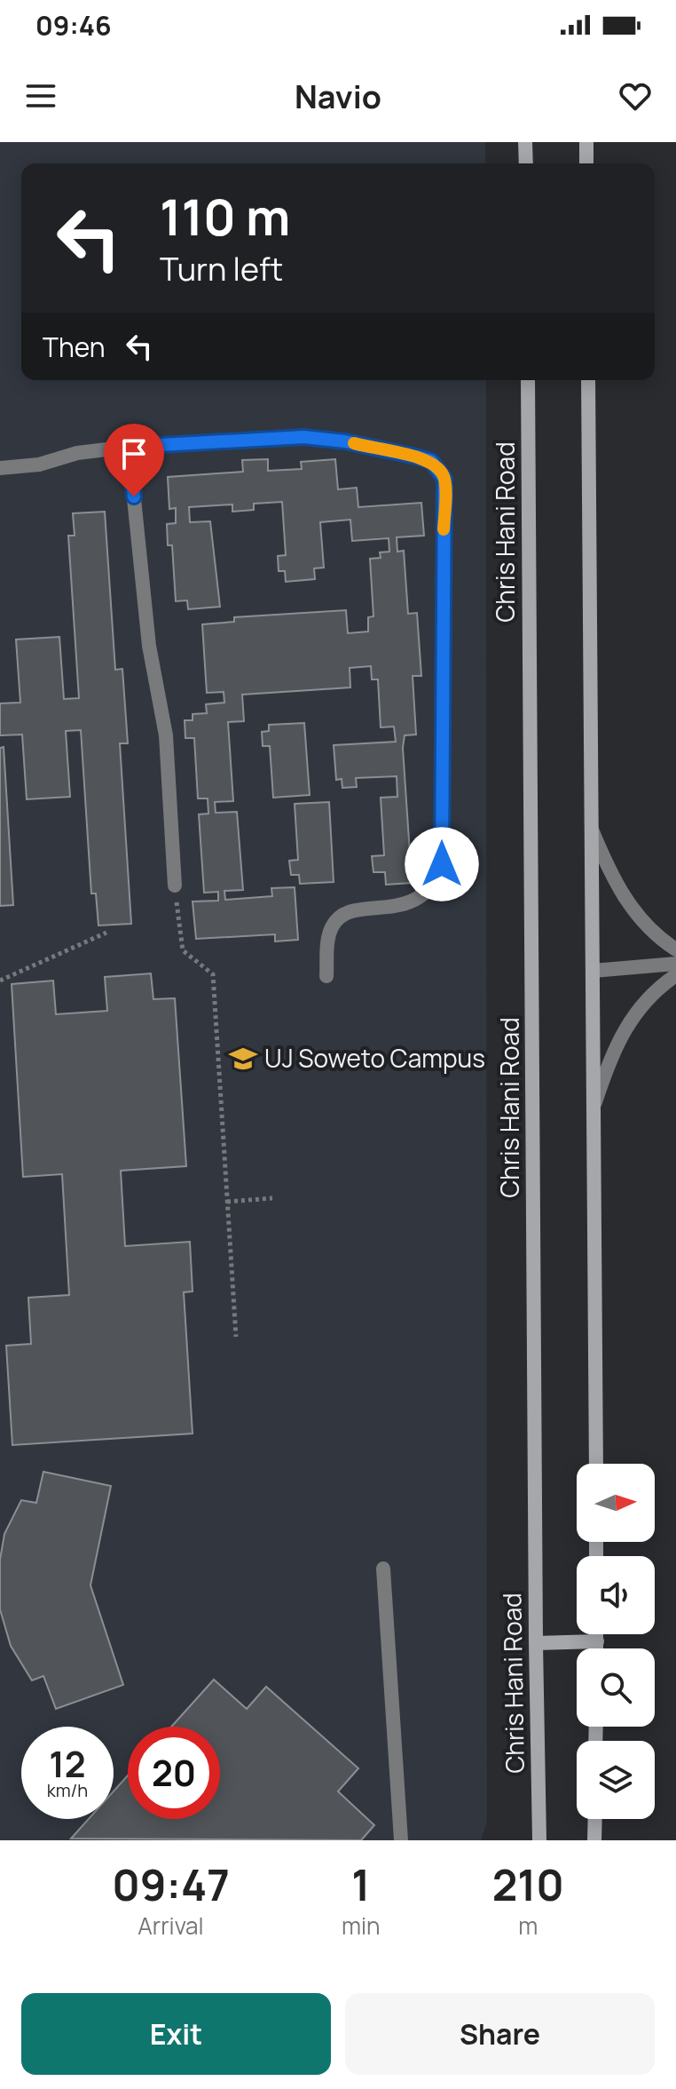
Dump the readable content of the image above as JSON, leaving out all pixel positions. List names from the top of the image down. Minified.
{"streets":{"main road":["Chris Hani Road"]},"places":{"school or university":["UJ Soweto Campus"]},"north":"right","page":{"status":"09:46","header":"Navio","turn":["110 m","Turn left"],"then":"Then","speed":"12 km/h","limit":"20","eta":["09:47","Arrival","1","min","210","m"],"buttons":["Exit","Share"]}}
